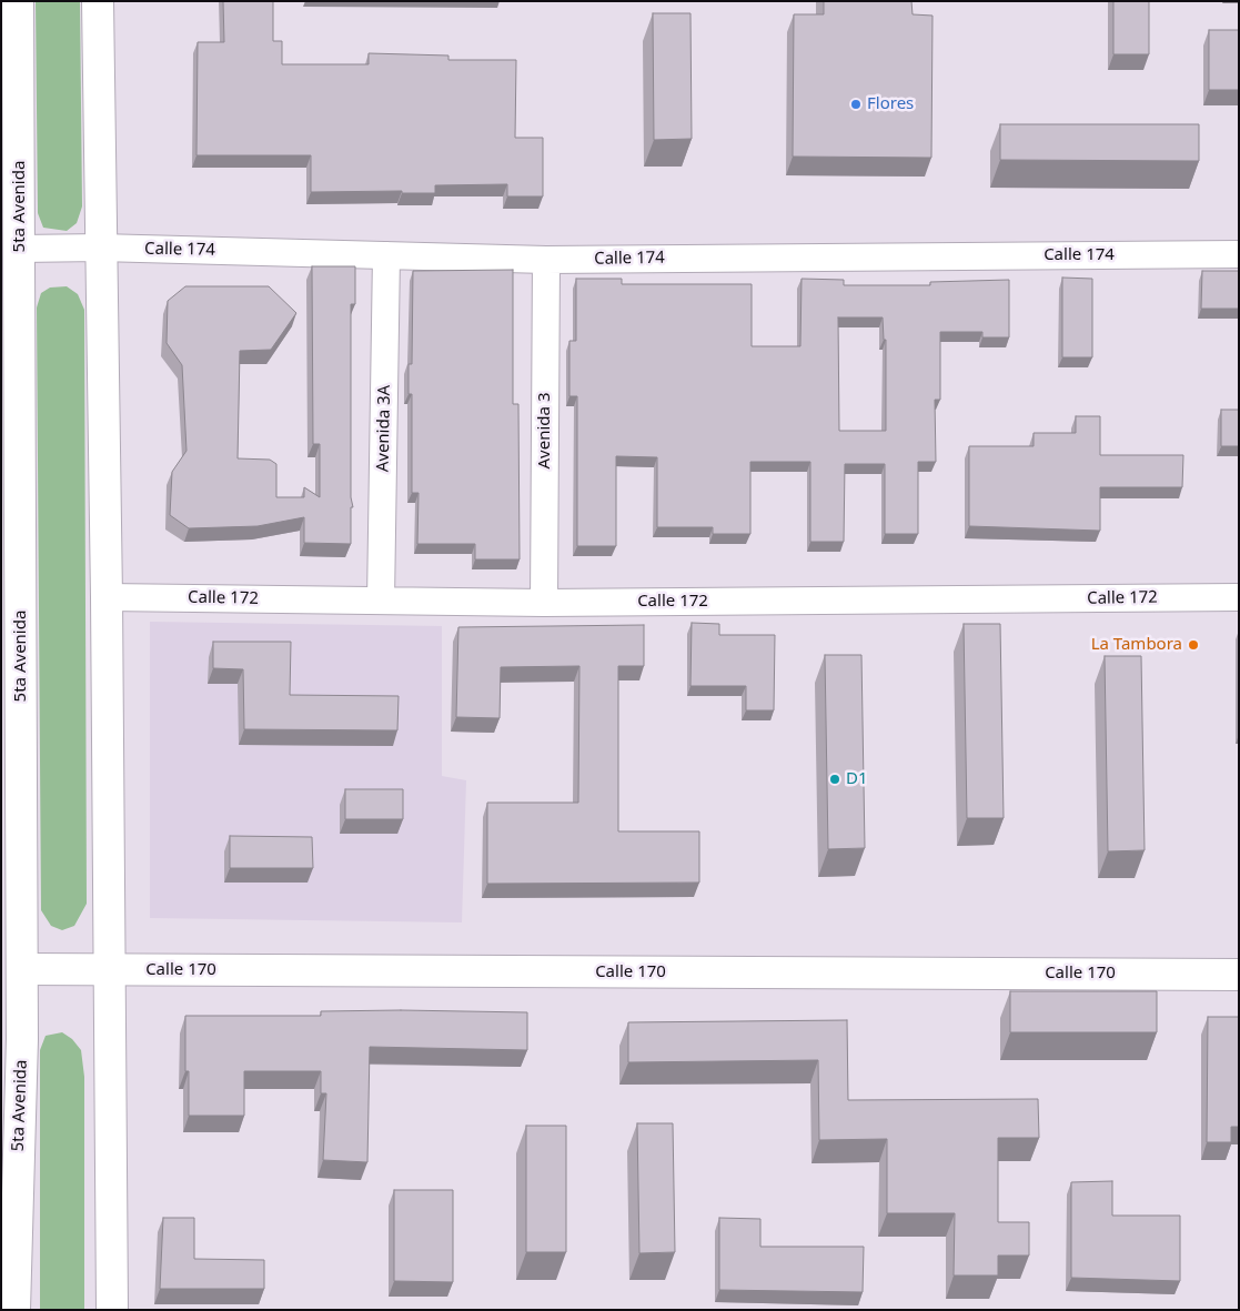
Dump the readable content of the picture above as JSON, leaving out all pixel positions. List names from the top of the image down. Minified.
{"streets":{"main road":["5ta Avenida","Calle 170"],"street":["Calle 174","Avenida 3A","Avenida 3","Calle 172"]},"crossings":[["5ta Avenida","Calle 174"],["5ta Avenida","Calle 170"],["Calle 174","Avenida 3A"],["Calle 174","Avenida 3"],["Avenida 3A","Calle 172"],["Avenida 3","Calle 172"]],"places":["Flores","La Tambora","D1"]}
